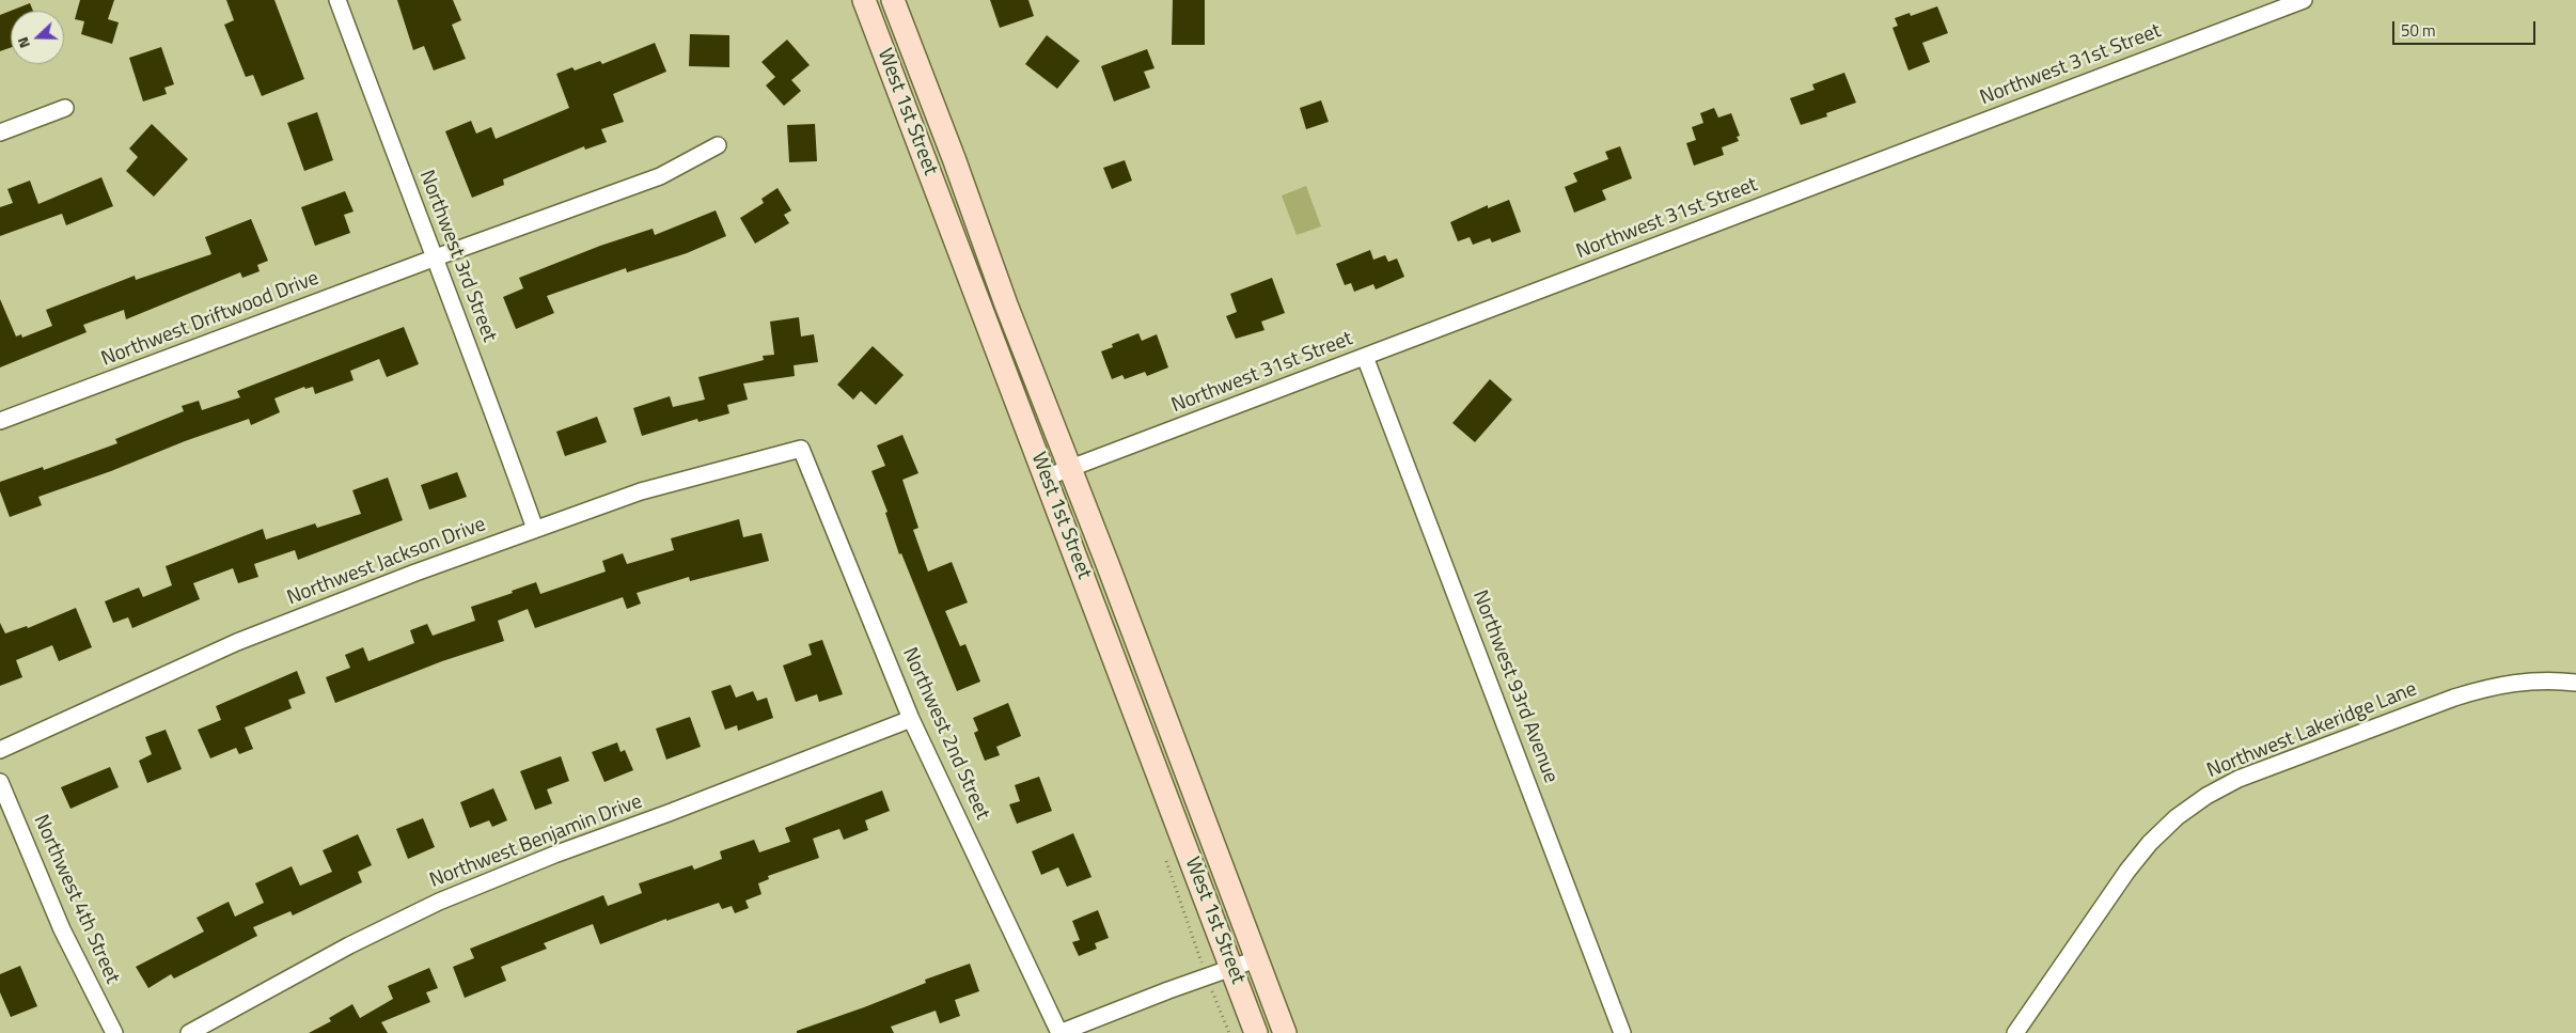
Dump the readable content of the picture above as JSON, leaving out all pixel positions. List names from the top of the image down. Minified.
{"streets":{"main road":["West 1st Street"],"street":["Northwest 31st Street","Northwest 3rd Street","Northwest Driftwood Drive","Northwest Jackson Drive","Northwest 93rd Avenue","Northwest Lakeridge Lane","Northwest 2nd Street","Northwest Benjamin Drive","Northwest 4th Street"]},"crossings":[["Northwest 31st Street","West 1st Street"],["Northwest 31st Street","Northwest 93rd Avenue"],["Northwest 3rd Street","Northwest Driftwood Drive"],["Northwest 3rd Street","Northwest Jackson Drive"],["Northwest Jackson Drive","Northwest 2nd Street"],["Northwest 2nd Street","Northwest Benjamin Drive"]],"scale_bar":"50 m","north":"left"}
